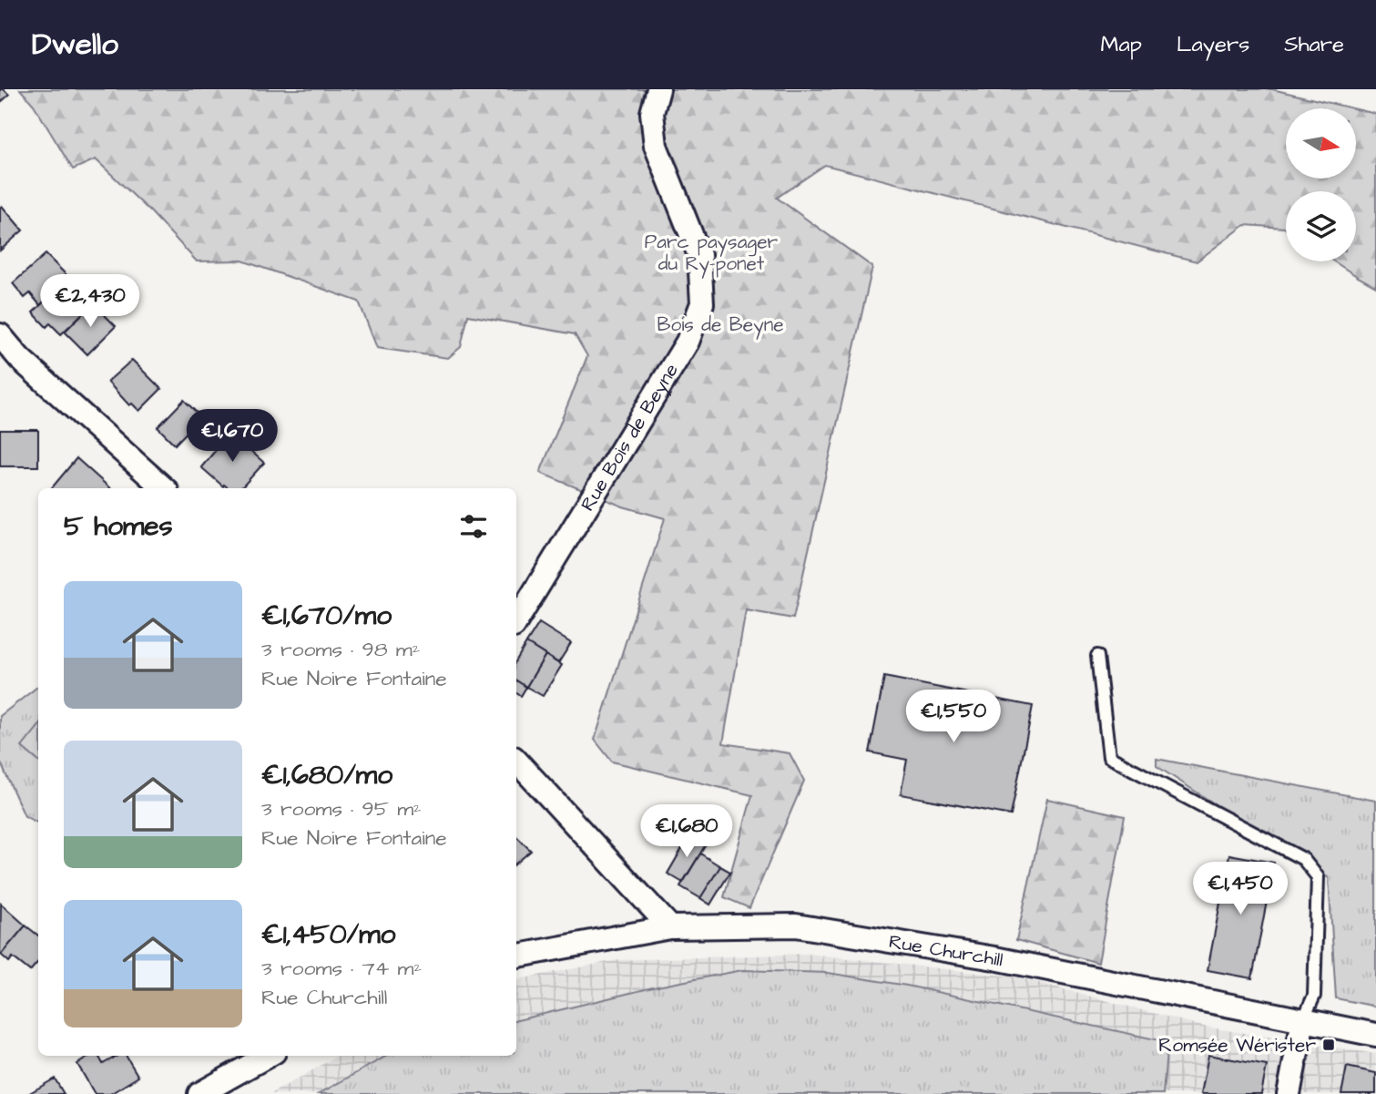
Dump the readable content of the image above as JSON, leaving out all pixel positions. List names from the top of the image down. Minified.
{"streets":{"street":["Rue Bois de Beyne","Rue Churchill"]},"parks":["Parc paysager du Ry-ponet","Bois de Beyne"],"places":{"transit":["Romsée Wérister"]},"north":"right","page":{"header":"Dwello","nav":["Map","Layers","Share"],"price":["€2,430","€1,670","€1,550","€1,680","€1,450"],"heading":"5 homes","list":[{"name":"€1,670/mo","note":"3 rooms · 98 m² · Rue Noire Fontaine"},{"name":"€1,680/mo","note":"3 rooms · 95 m² · Rue Noire Fontaine"},{"name":"€1,450/mo","note":"3 rooms · 74 m² · Rue Churchill"}]}}
